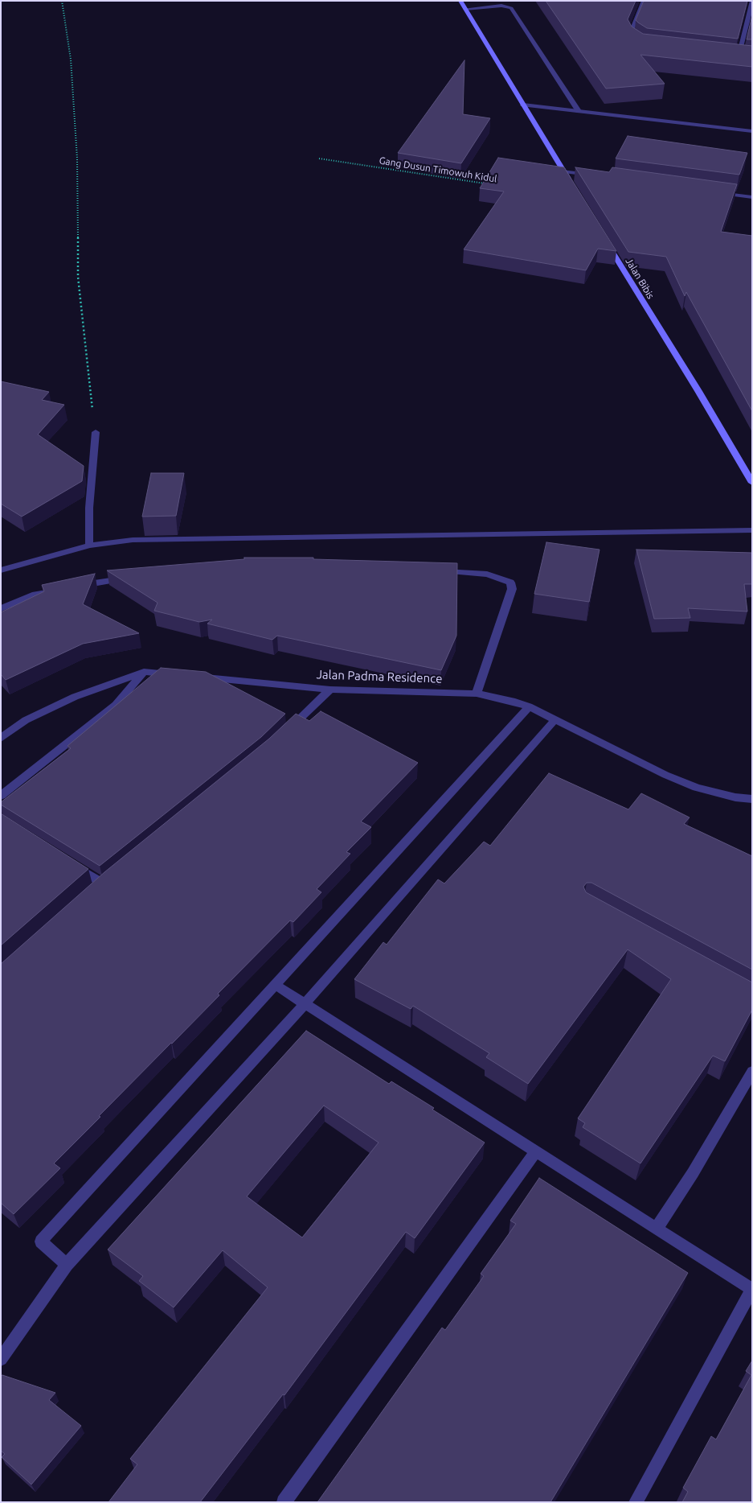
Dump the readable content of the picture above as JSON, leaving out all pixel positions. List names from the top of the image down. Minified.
{"streets":{"main road":["Jalan Bibis"],"street":["Jalan Padma Residence"],"path":["Gang Dusun Timowuh Kidul"]}}
